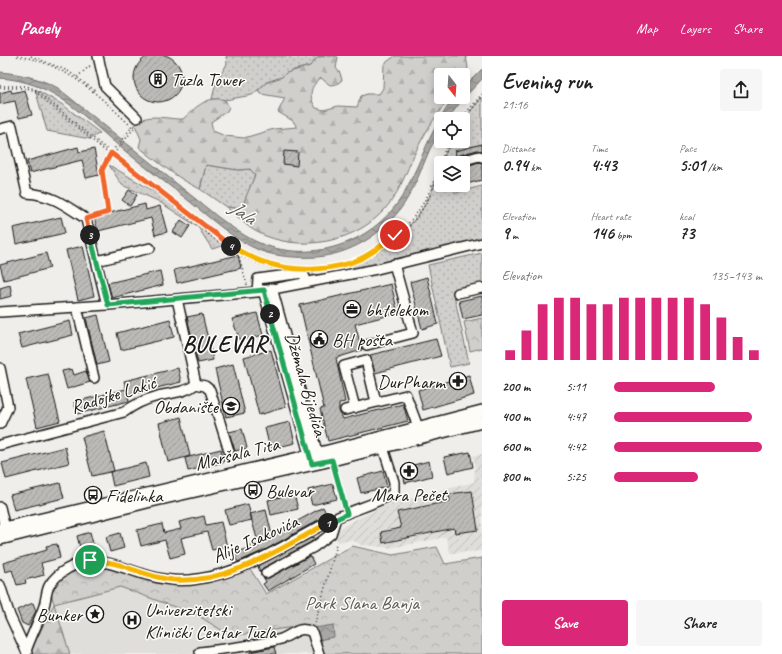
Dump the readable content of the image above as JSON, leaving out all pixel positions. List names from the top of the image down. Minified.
{"streets":{"main road":["Maršala Tita"],"street":["Džemala Bijedića","Radojke Lakić","Alije Isakovića"]},"crossings":[["Džemala Bijedića","Maršala Tita"],["Maršala Tita","Alije Isakovića"]],"districts":["BULEVAR"],"water":["Jala"],"parks":["Park Slana Banja"],"places":{"building":["Tuzla Tower"],"office":["bhtelekom"],"public building":["BH pošta"],"pharmacy":["DurPharm","Mara Pečet"],"school or university":["Obdanište"],"bus stop":["Bulevar","Fidelinka"],"place":["Bunker"],"hospital":["Univerzitetski Klinički Centar Tuzla"]},"north":"bottom","page":{"header":"Pacely","nav":["Map","Layers","Share"],"heading":["Evening run","21:16"],"stats":[["Distance","0.94 km"],["Time","4:43"],["Pace","5:01 /km"],["Elevation","9 m"],["Heart rate","146 bpm"],["kcal","73"]],"pins":["3","4","2","1"],"chart":["Elevation","135–143 m"],"list":[{"name":"200 m","note":"5:11"},{"name":"400 m","note":"4:47"},{"name":"600 m","note":"4:42"},{"name":"800 m","note":"5:25"}],"buttons":["Save","Share"]}}
